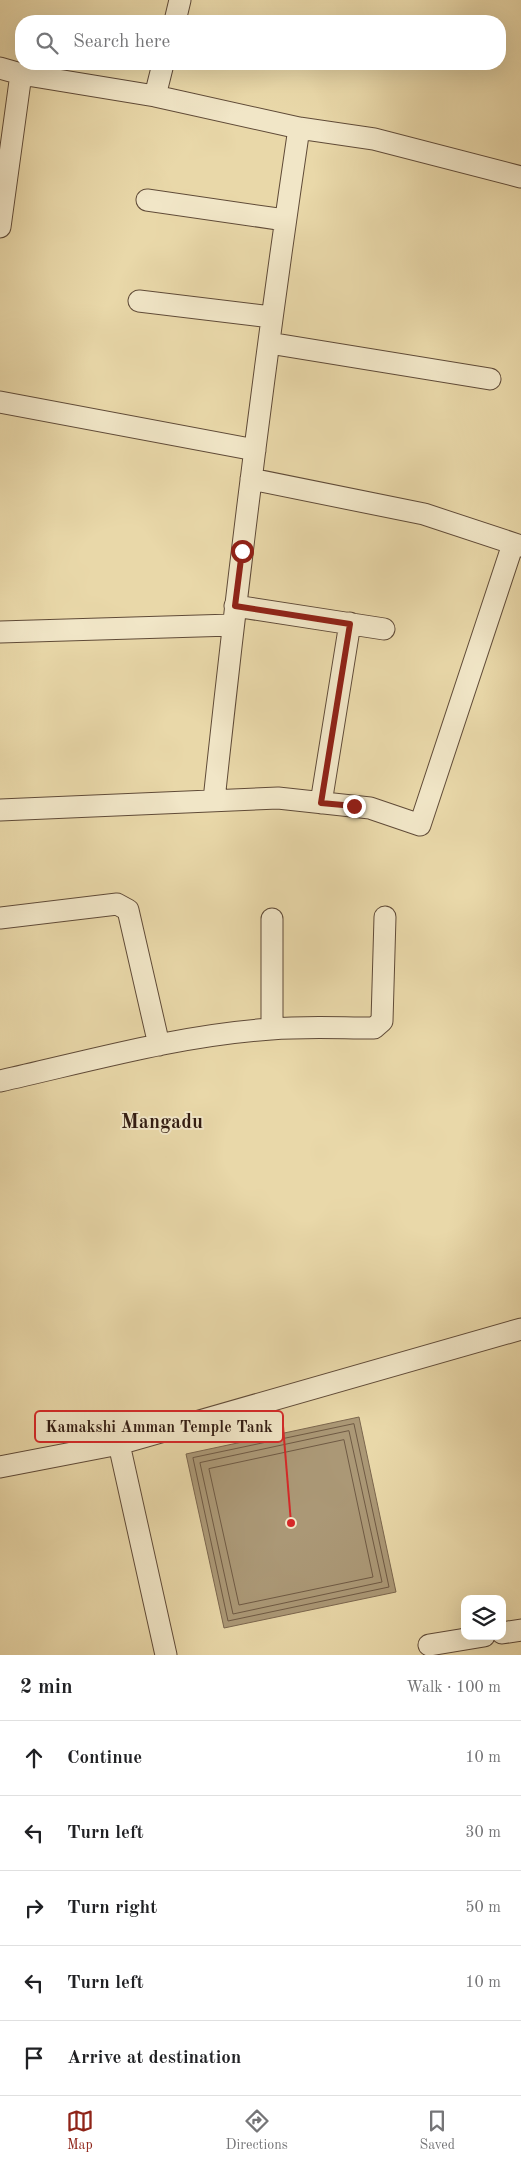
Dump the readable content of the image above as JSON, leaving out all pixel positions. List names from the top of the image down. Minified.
{"districts":["Mangadu"],"places":["Kamakshi Amman Temple Tank"],"page":{"search":"Search here","heading":["2 min","Walk · 100 m"],"list":[["Continue","10 m"],["Turn left","30 m"],["Turn right","50 m"],["Turn left","10 m"],"Arrive at destination"],"nav":["Map","Directions","Saved"]}}
